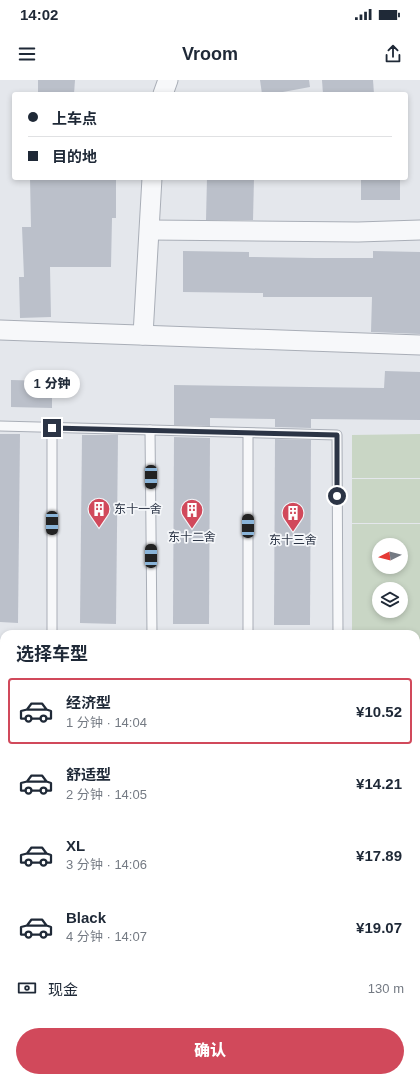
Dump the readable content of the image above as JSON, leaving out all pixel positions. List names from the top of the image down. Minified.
{"places":{"building":["东十一舍","东十二舍","东十三舍"]},"north":"left","page":{"status":"14:02","header":"Vroom","banner":["上车点","目的地"],"bubble":"1 分钟","heading":"选择车型","list":[{"name":"经济型","note":"1 分钟 · 14:04","value":"¥10.52"},{"name":"舒适型","note":"2 分钟 · 14:05","value":"¥14.21"},{"name":"XL","note":"3 分钟 · 14:06","value":"¥17.89"},{"name":"Black","note":"4 分钟 · 14:07","value":"¥19.07"}],"pay":["现金","130 m"],"buttons":"确认"}}
